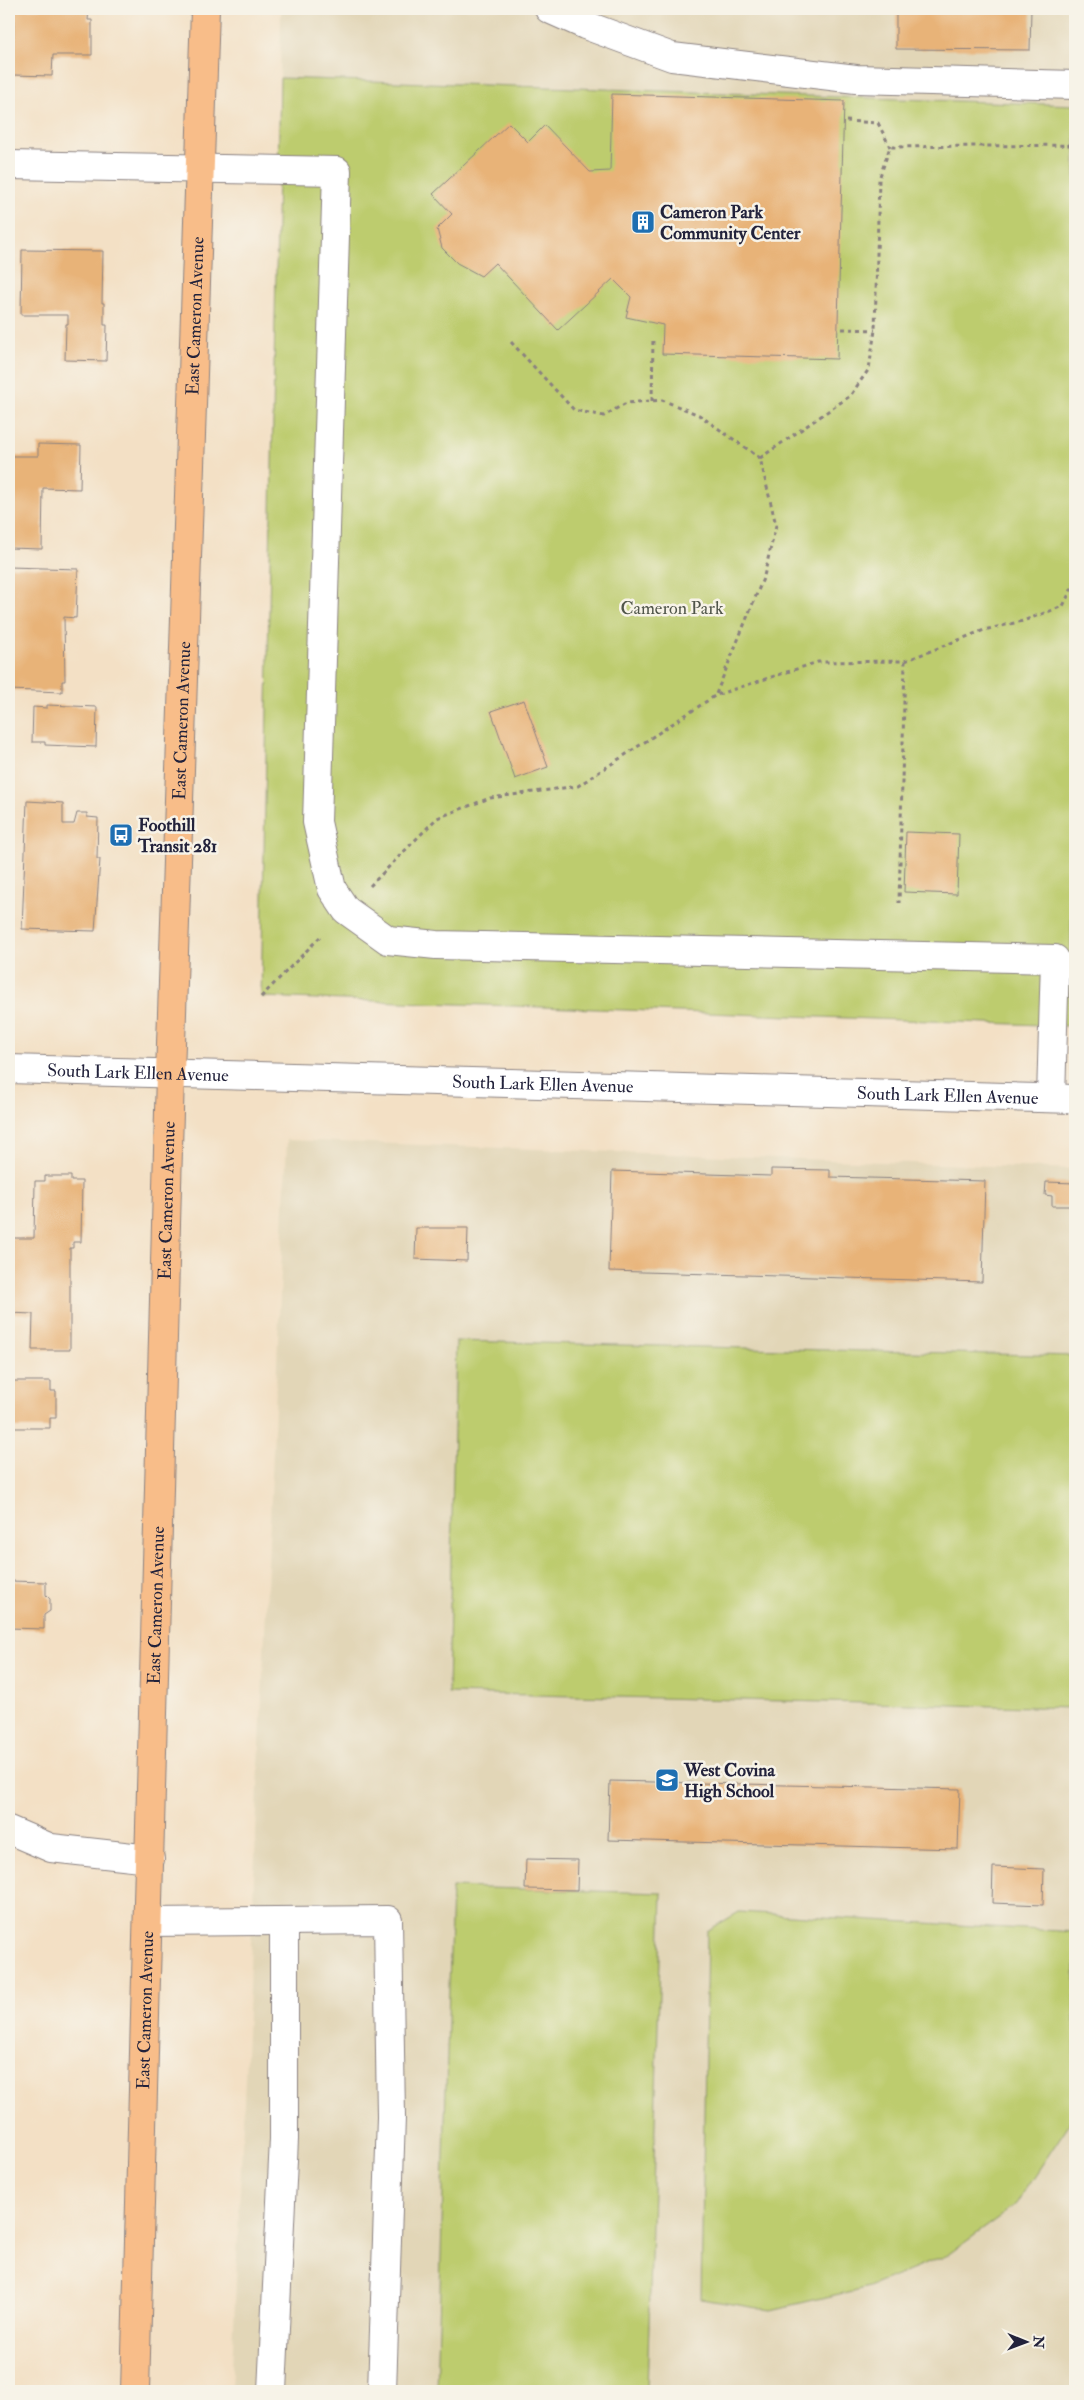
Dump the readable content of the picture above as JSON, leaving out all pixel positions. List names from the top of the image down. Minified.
{"streets":{"main road":["East Cameron Avenue"],"street":["South Lark Ellen Avenue"]},"crossings":[["East Cameron Avenue","South Lark Ellen Avenue"]],"parks":["Cameron Park"],"places":{"building":["Cameron Park Community Center"],"bus stop":["Foothill Transit 281"],"school or university":["West Covina High School"]},"north":"right"}
